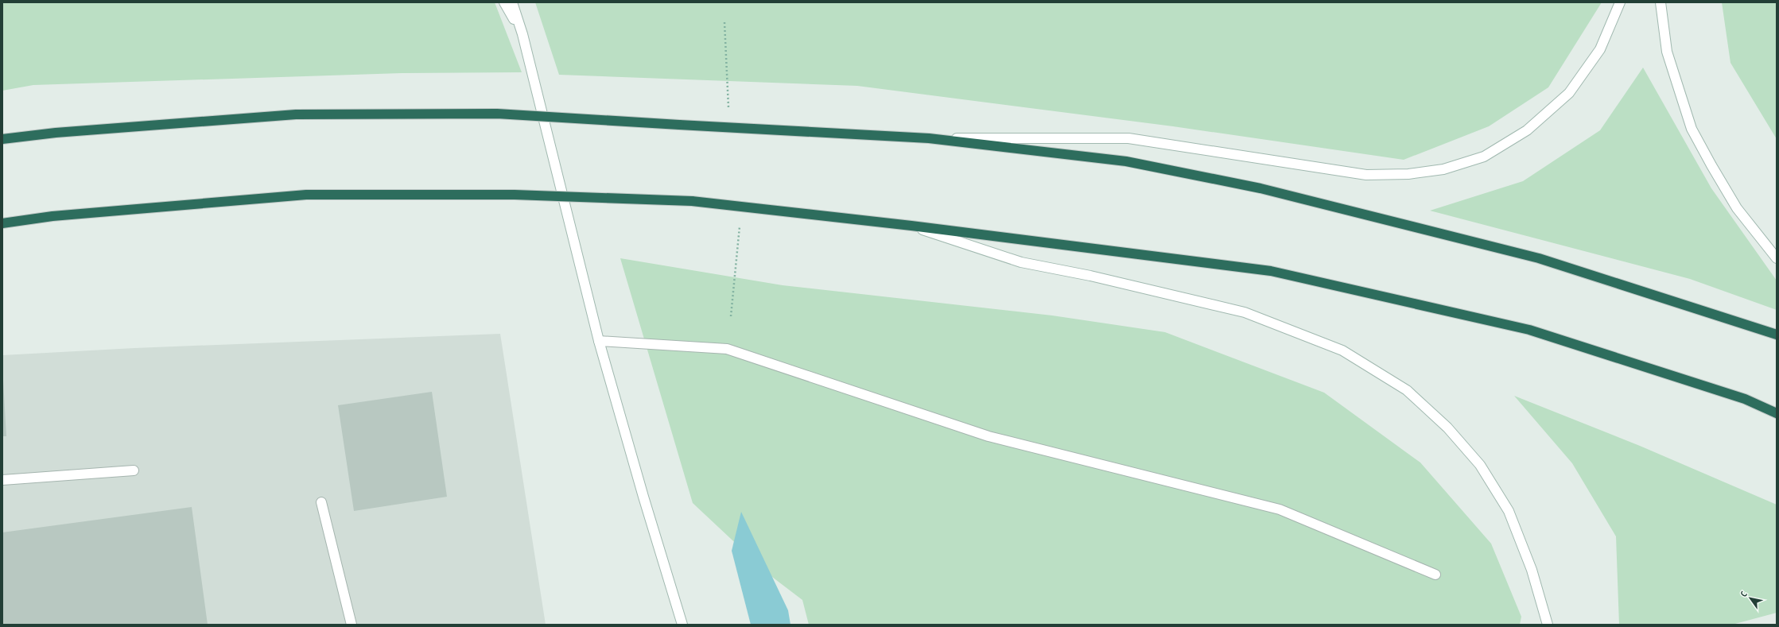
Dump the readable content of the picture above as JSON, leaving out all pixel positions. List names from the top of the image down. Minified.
{"north":"top left"}
